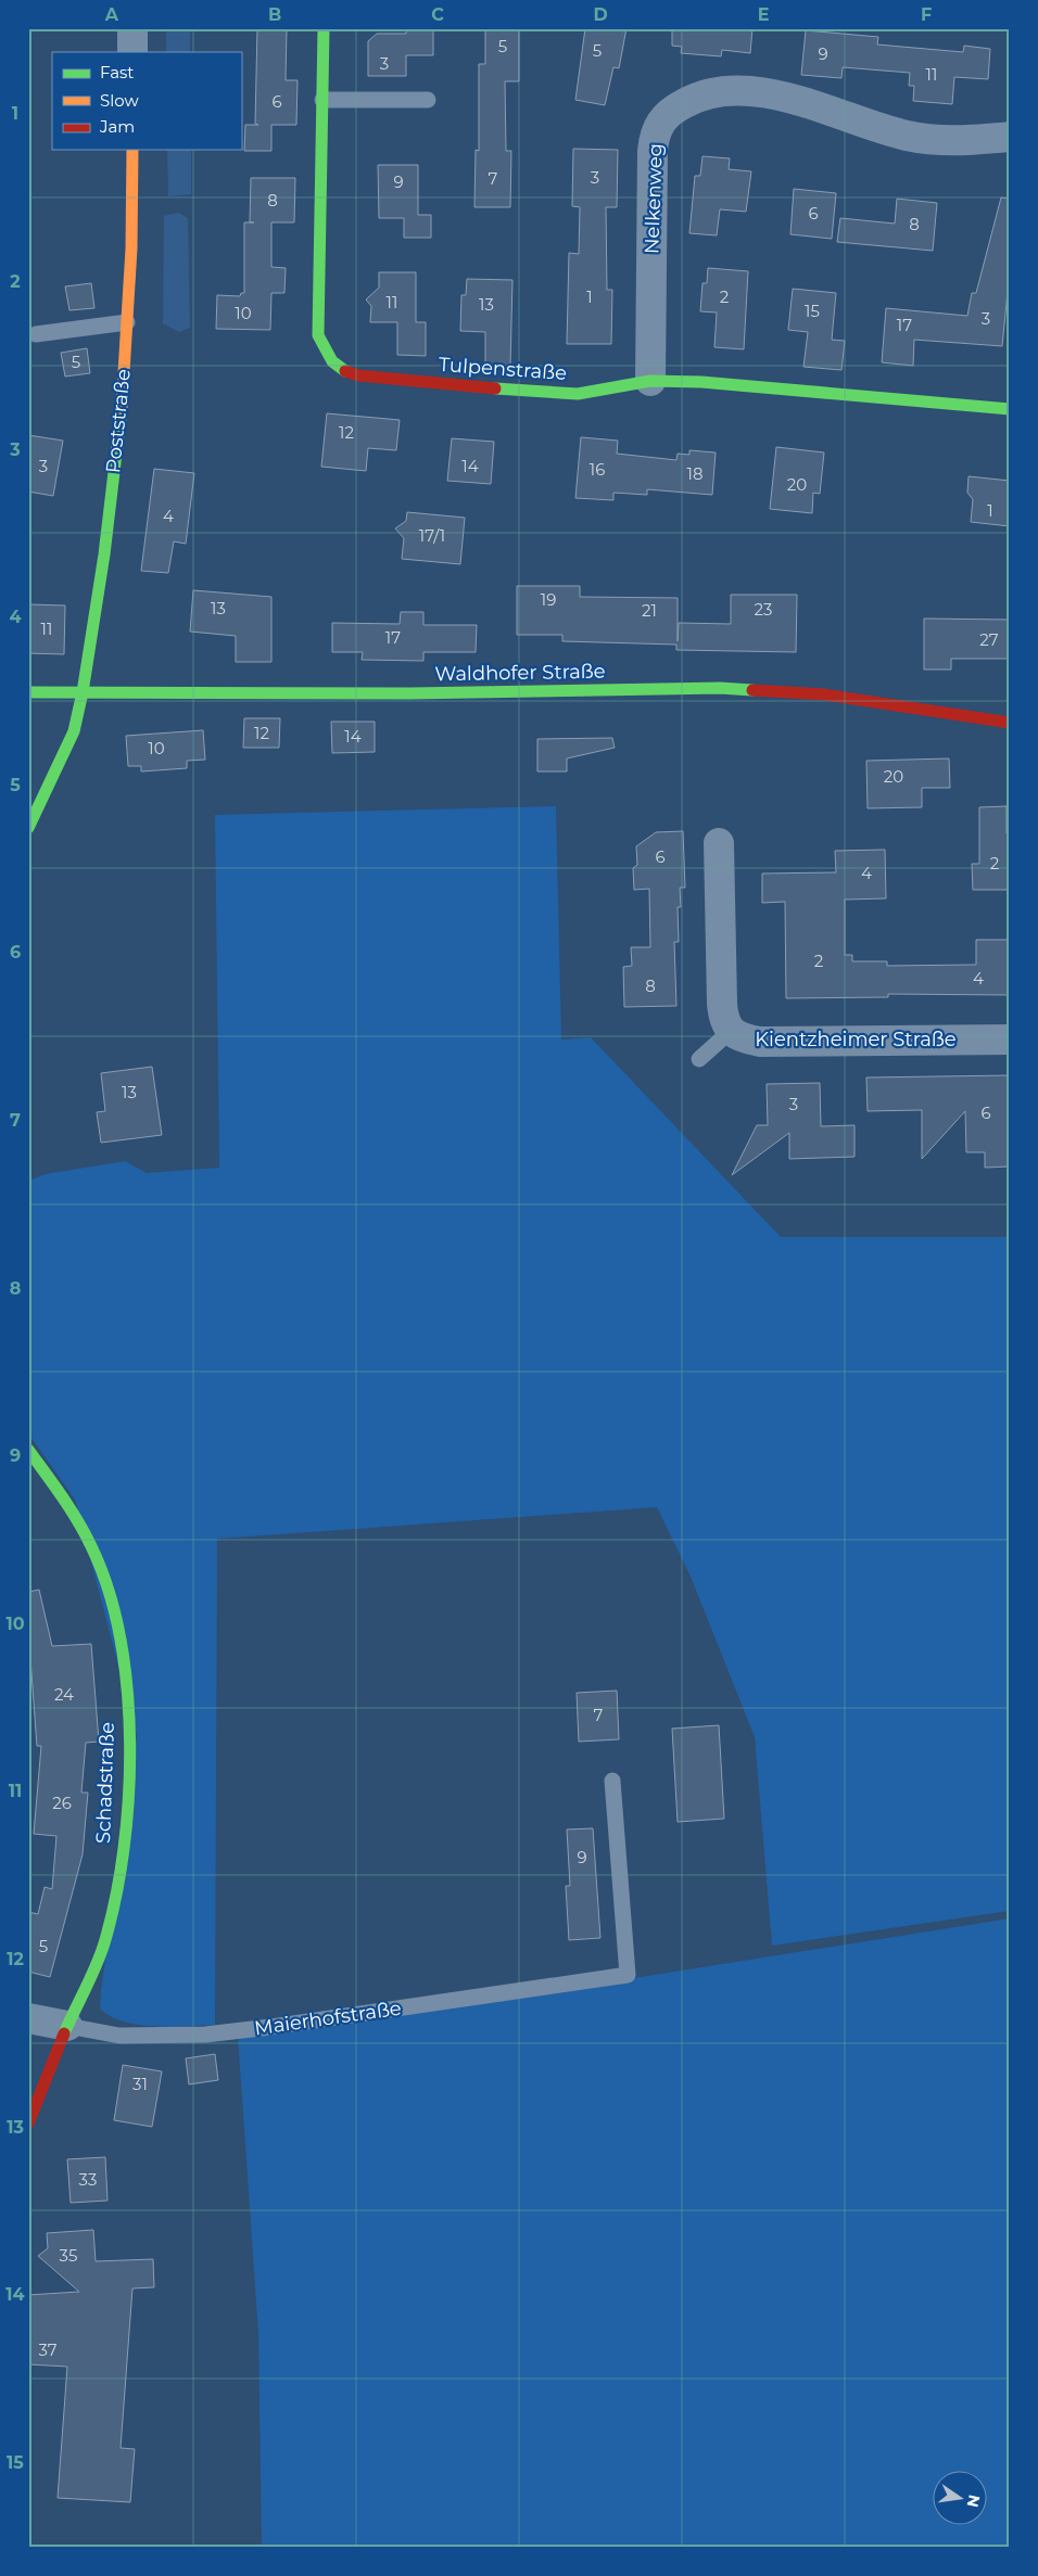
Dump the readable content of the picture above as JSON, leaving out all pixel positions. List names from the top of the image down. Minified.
{"streets":{"street":["Nelkenweg","Tulpenstraße","Poststraße","Waldhofer Straße","Kientzheimer Straße","Schadstraße","Maierhofstraße"]},"crossings":[["Nelkenweg","Tulpenstraße"],["Poststraße","Waldhofer Straße"],["Schadstraße","Maierhofstraße"]],"house_numbers":["5","5","9","3","11","6","3","7","9","8","6","8","1","2","11","13","15","10","3","17","5","12","3","14","16","18","20","1","4","17/1","19","13","23","21","11","17","27","12","14","10","20","6","2","4","2","4","8","13","3","6","24","7","26","9","5","31","33","35","37"],"legend":["Fast","Slow","Jam"],"north":"right","grid":{"columns":["A","B","C","D","E","F"],"rows":["1","2","3","4","5","6","7","8","9","10","11","12","13","14","15"]}}
